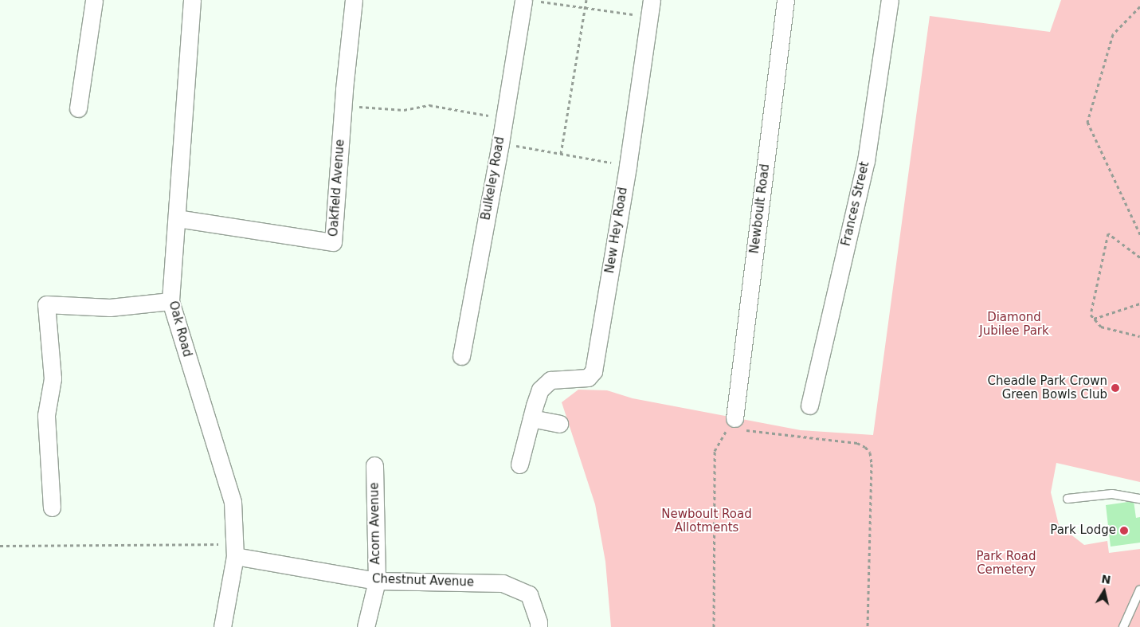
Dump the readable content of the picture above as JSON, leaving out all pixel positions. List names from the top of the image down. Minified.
{"streets":{"street":["Bulkeley Road","Oakfield Avenue","Frances Street","Newboult Road","New Hey Road","Oak Road","Acorn Avenue","Chestnut Avenue"]},"crossings":[["Oakfield Avenue","Oak Road"],["Oak Road","Chestnut Avenue"],["Acorn Avenue","Chestnut Avenue"]],"parks":["Diamond Jubilee Park","Newboult Road Allotments","Park Road Cemetery"],"places":["Cheadle Park Crown Green Bowls Club","Park Lodge"],"north":"top"}
